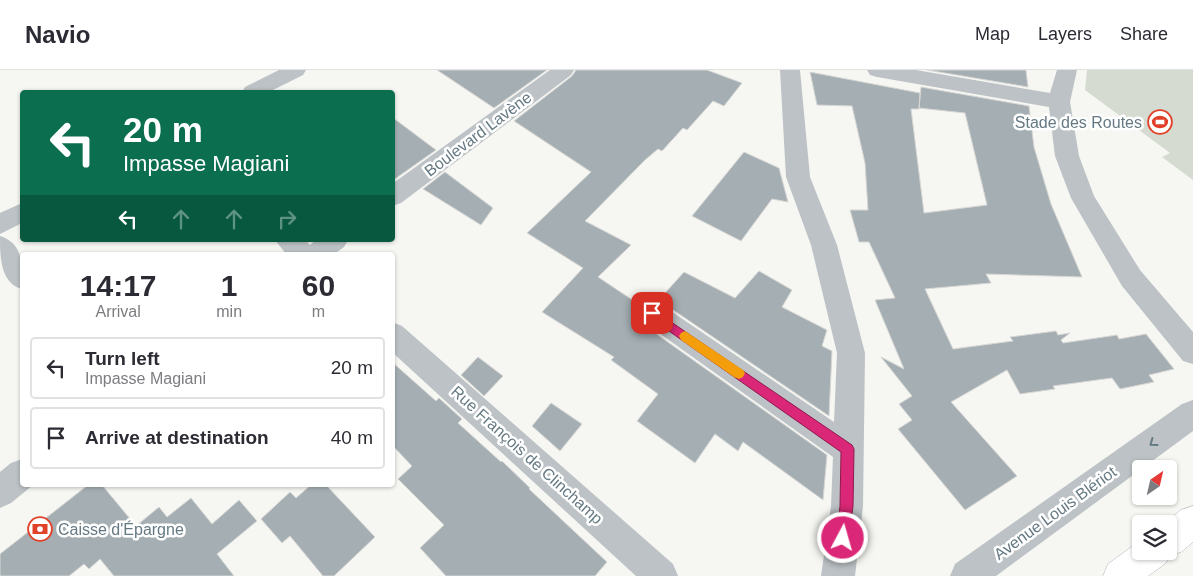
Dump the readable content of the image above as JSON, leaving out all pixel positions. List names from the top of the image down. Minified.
{"streets":{"street":["Boulevard Lavène","Rue François de Clinchamp","Avenue Louis Blériot"]},"one_way":["Avenue Louis Blériot"],"places":{"sports":["Stade des Routes"],"bank":["Caisse d'Épargne"]},"north":"top right","page":{"header":"Navio","nav":["Map","Layers","Share"],"turn":["20 m","Impasse Magiani"],"eta":["14:17","Arrival","1","min","60","m"],"list":[{"name":"Turn left","note":"Impasse Magiani","value":"20 m"},{"name":"Arrive at destination","value":"40 m"}]}}
